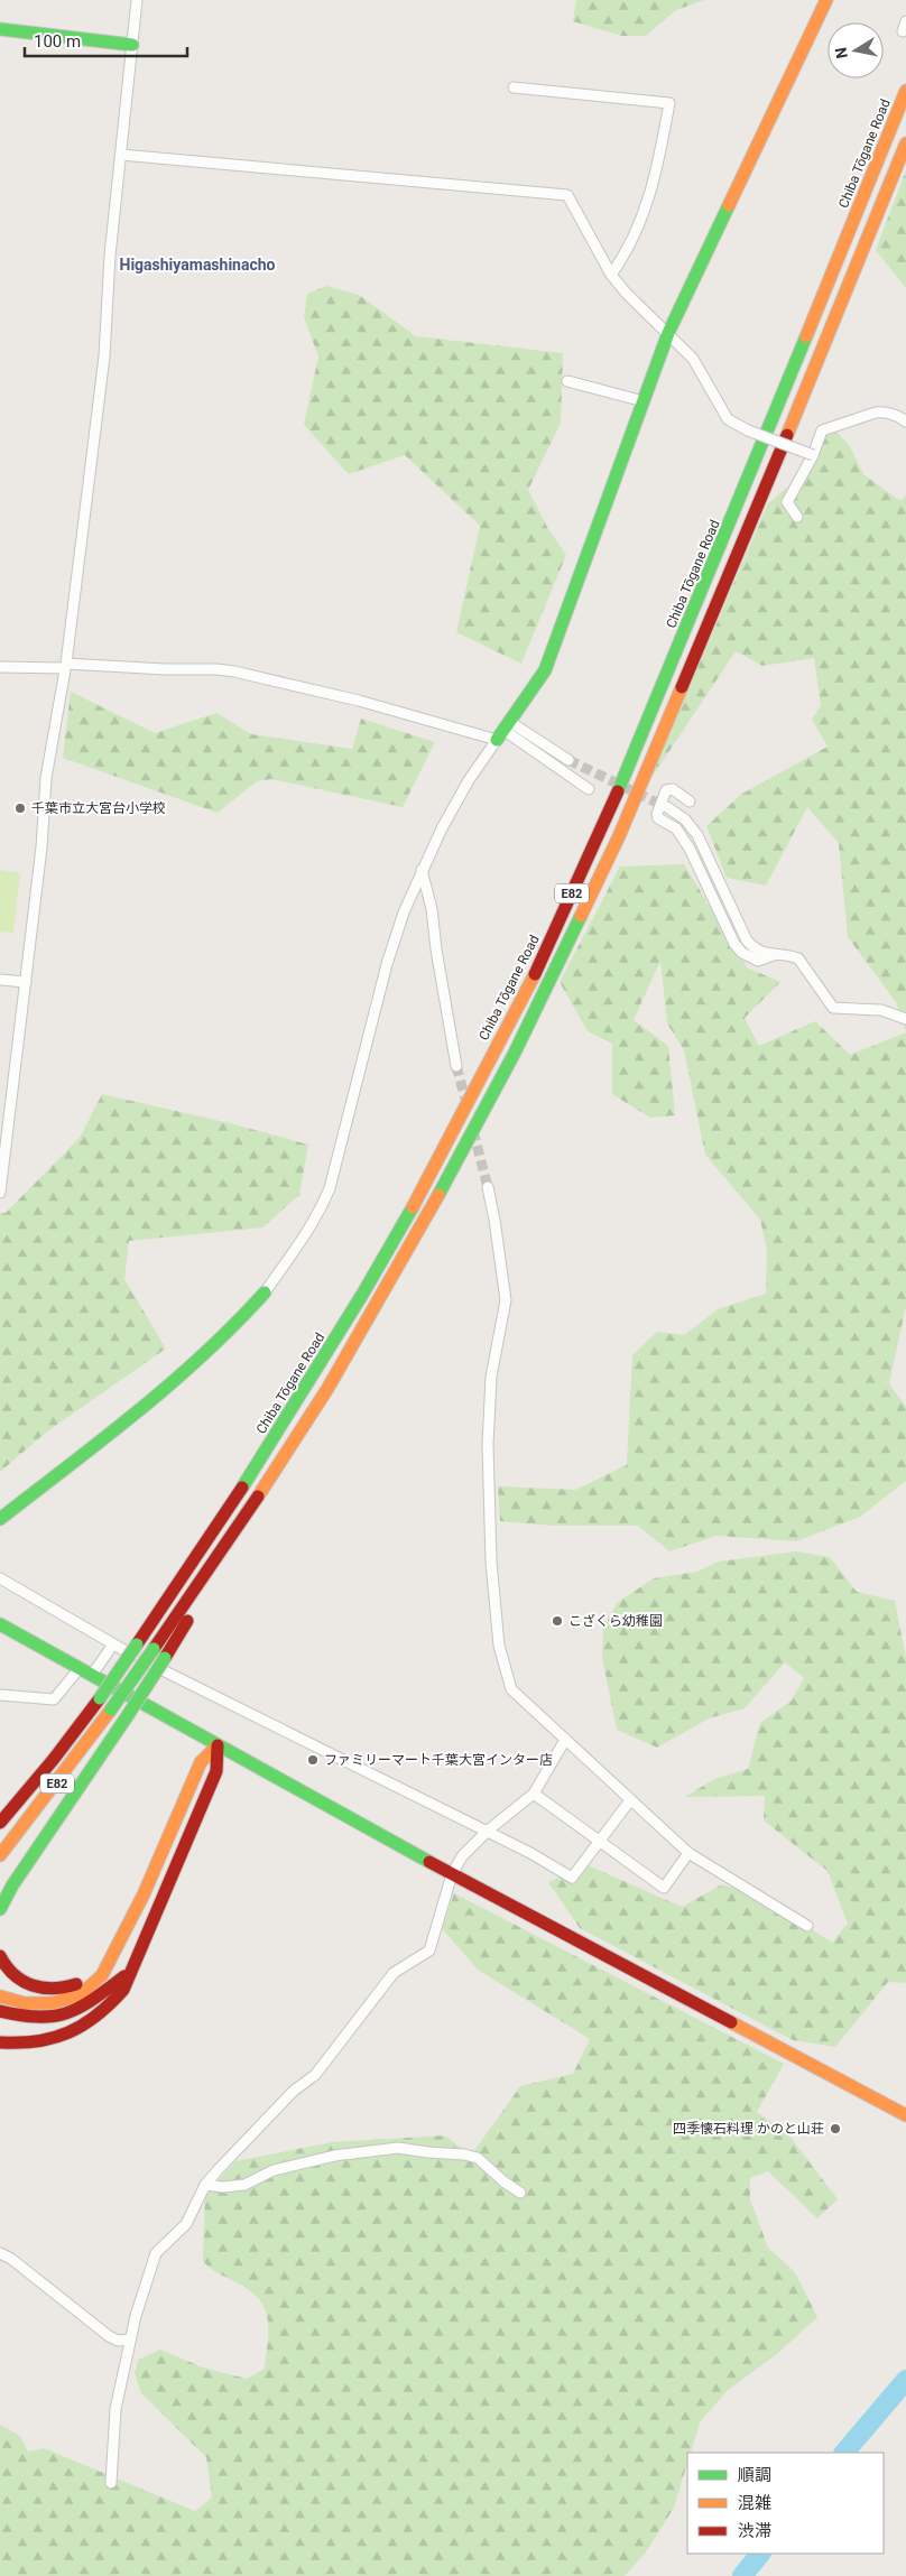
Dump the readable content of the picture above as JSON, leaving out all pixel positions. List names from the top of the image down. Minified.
{"streets":{"main road":["Chiba Tōgane Road","E82"]},"districts":["Higashiyamashinacho"],"places":["千葉市立大宮台小学校","こざくら幼稚園","ファミリーマート千葉大宮インター店","四季懐石料理 かのと山荘"],"legend":["順調","混雑","渋滞"],"scale_bar":"100 m","north":"left"}
